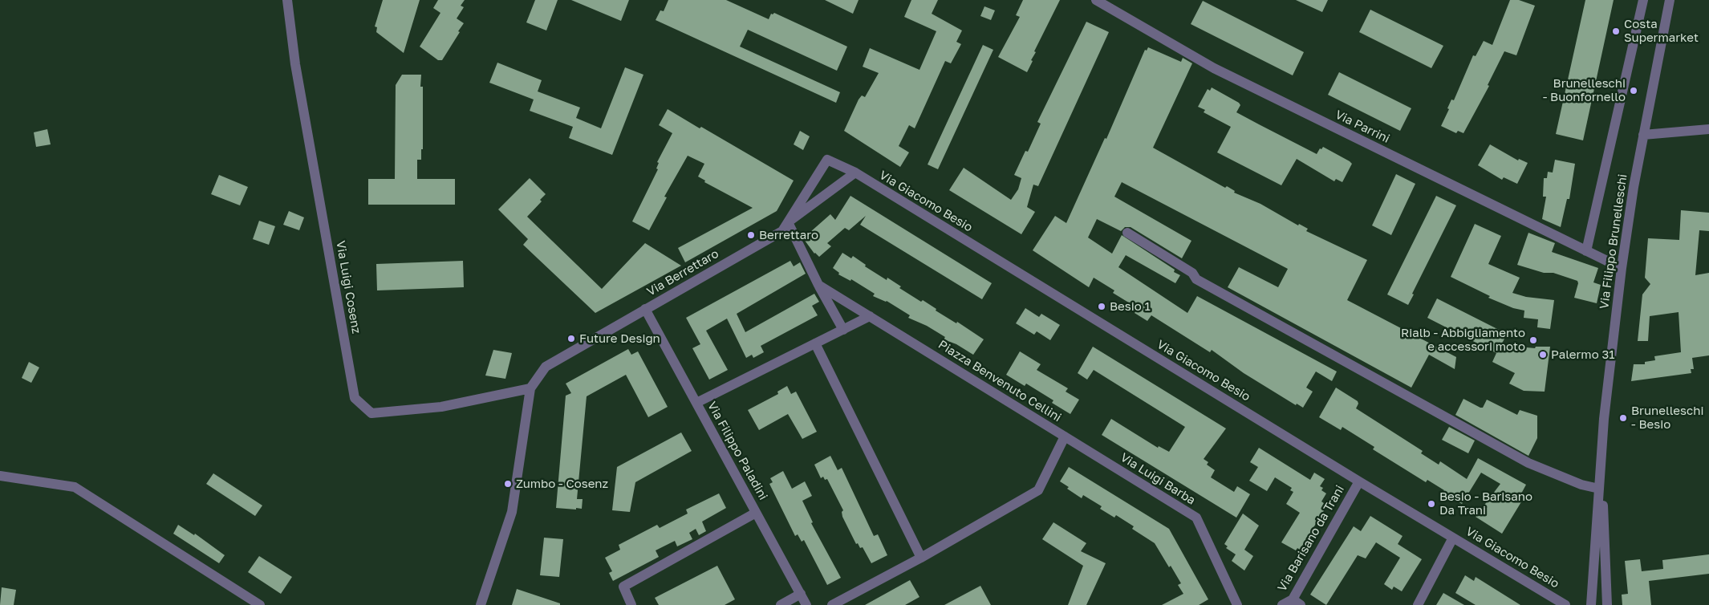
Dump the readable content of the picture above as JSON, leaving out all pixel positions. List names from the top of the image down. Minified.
{"streets":{"street":["Via Parrini","Via Giacomo Besio","Via Filippo Brunelleschi","Via Berrettaro","Via Luigi Cosenz","Piazza Benvenuto Cellini","Via Filippo Paladini","Via Luigi Barba","Via Barisano da Trani"]},"crossings":[["Via Parrini","Via Filippo Brunelleschi"],["Via Giacomo Besio","Via Berrettaro"],["Via Giacomo Besio","Via Barisano da Trani"],["Via Berrettaro","Via Luigi Cosenz"],["Via Berrettaro","Via Filippo Paladini"],["Piazza Benvenuto Cellini","Via Luigi Barba"]],"places":["Costa Supermarket","Brunelleschi - Buonfornello","Berrettaro","Besio 1","Future Design","Rialb - Abbigliamento e accessori moto","Palermo 31","Brunelleschi - Besio","Zumbo - Cosenz","Besio - Barisano Da Trani"]}
